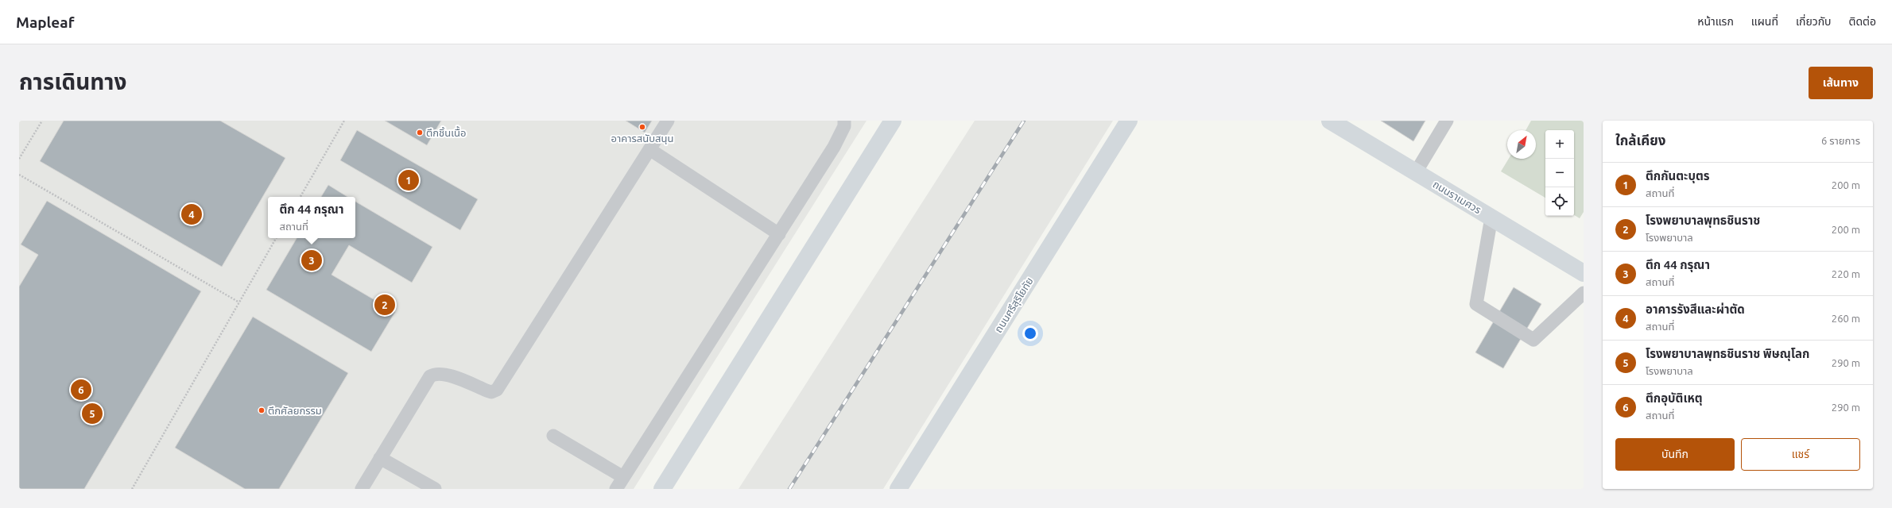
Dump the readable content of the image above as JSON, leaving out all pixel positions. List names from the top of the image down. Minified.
{"streets":{"street":["ถนนราเมศวร","ถนนศรีสุริโยทัย"]},"places":["อาคารสนับสนุน","ตึกชิ้นเนื้อ","ตึกศัลยกรรม"],"north":"top right","page":{"header":"Mapleaf","nav":["หน้าแรก","แผนที่","เกี่ยวกับ","ติดต่อ"],"title":"การเดินทาง","buttons":["เส้นทาง",["บันทึก","แชร์"]],"heading":["ใกล้เคียง","6 รายการ"],"map_buttons":["+","−"],"list":[{"mark":"1","name":"ตึกกันตะบุตร","note":"สถานที่","value":"200 m"},{"mark":"2","name":"โรงพยาบาลพุทธชินราช","note":"โรงพยาบาล","value":"200 m"},{"mark":"3","name":"ตึก 44 กรุณา","note":"สถานที่","value":"220 m"},{"mark":"4","name":"อาคารรังสีและผ่าตัด","note":"สถานที่","value":"260 m"},{"mark":"5","name":"โรงพยาบาลพุทธชินราช พิษณุโลก","note":"โรงพยาบาล","value":"290 m"},{"mark":"6","name":"ตึกอุบัติเหตุ","note":"สถานที่","value":"290 m"}],"pins":["1","4","3","2","6","5"],"popup":["ตึก 44 กรุณา","สถานที่"]}}
